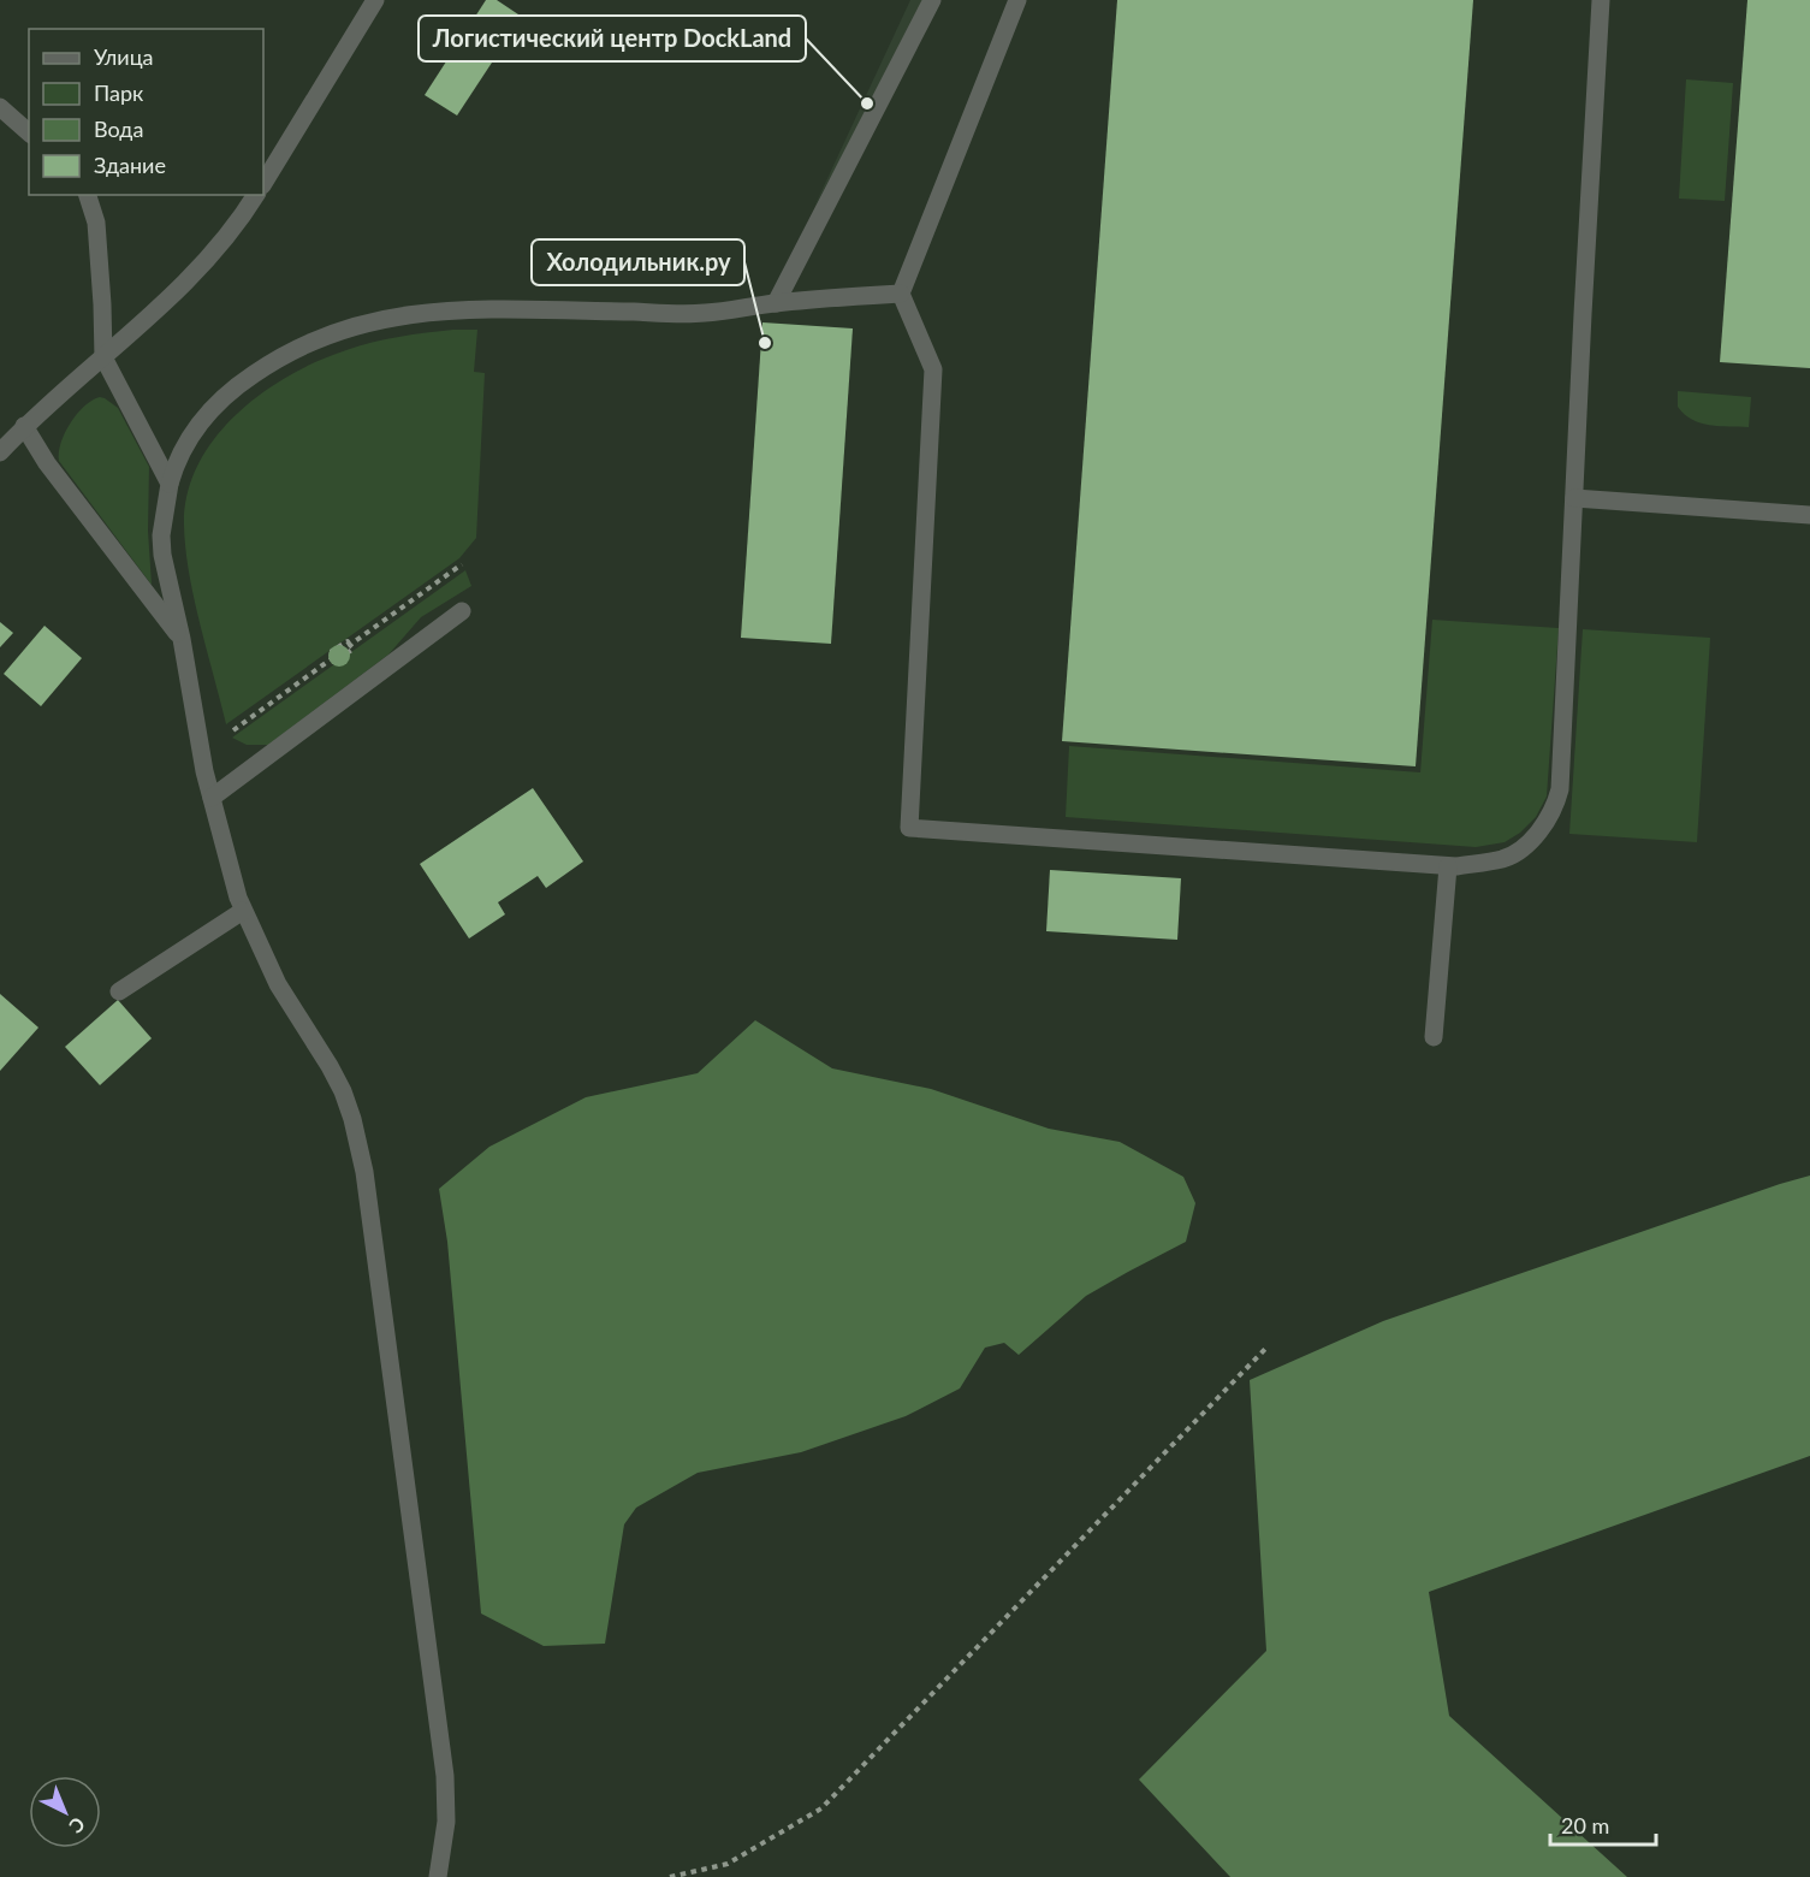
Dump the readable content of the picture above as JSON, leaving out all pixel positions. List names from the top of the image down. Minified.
{"places":["Логистический центр DockLand","Холодильник.ру"],"legend":["Улица","Парк","Вода","Здание"],"scale_bar":"20 m","north":"bottom right"}
